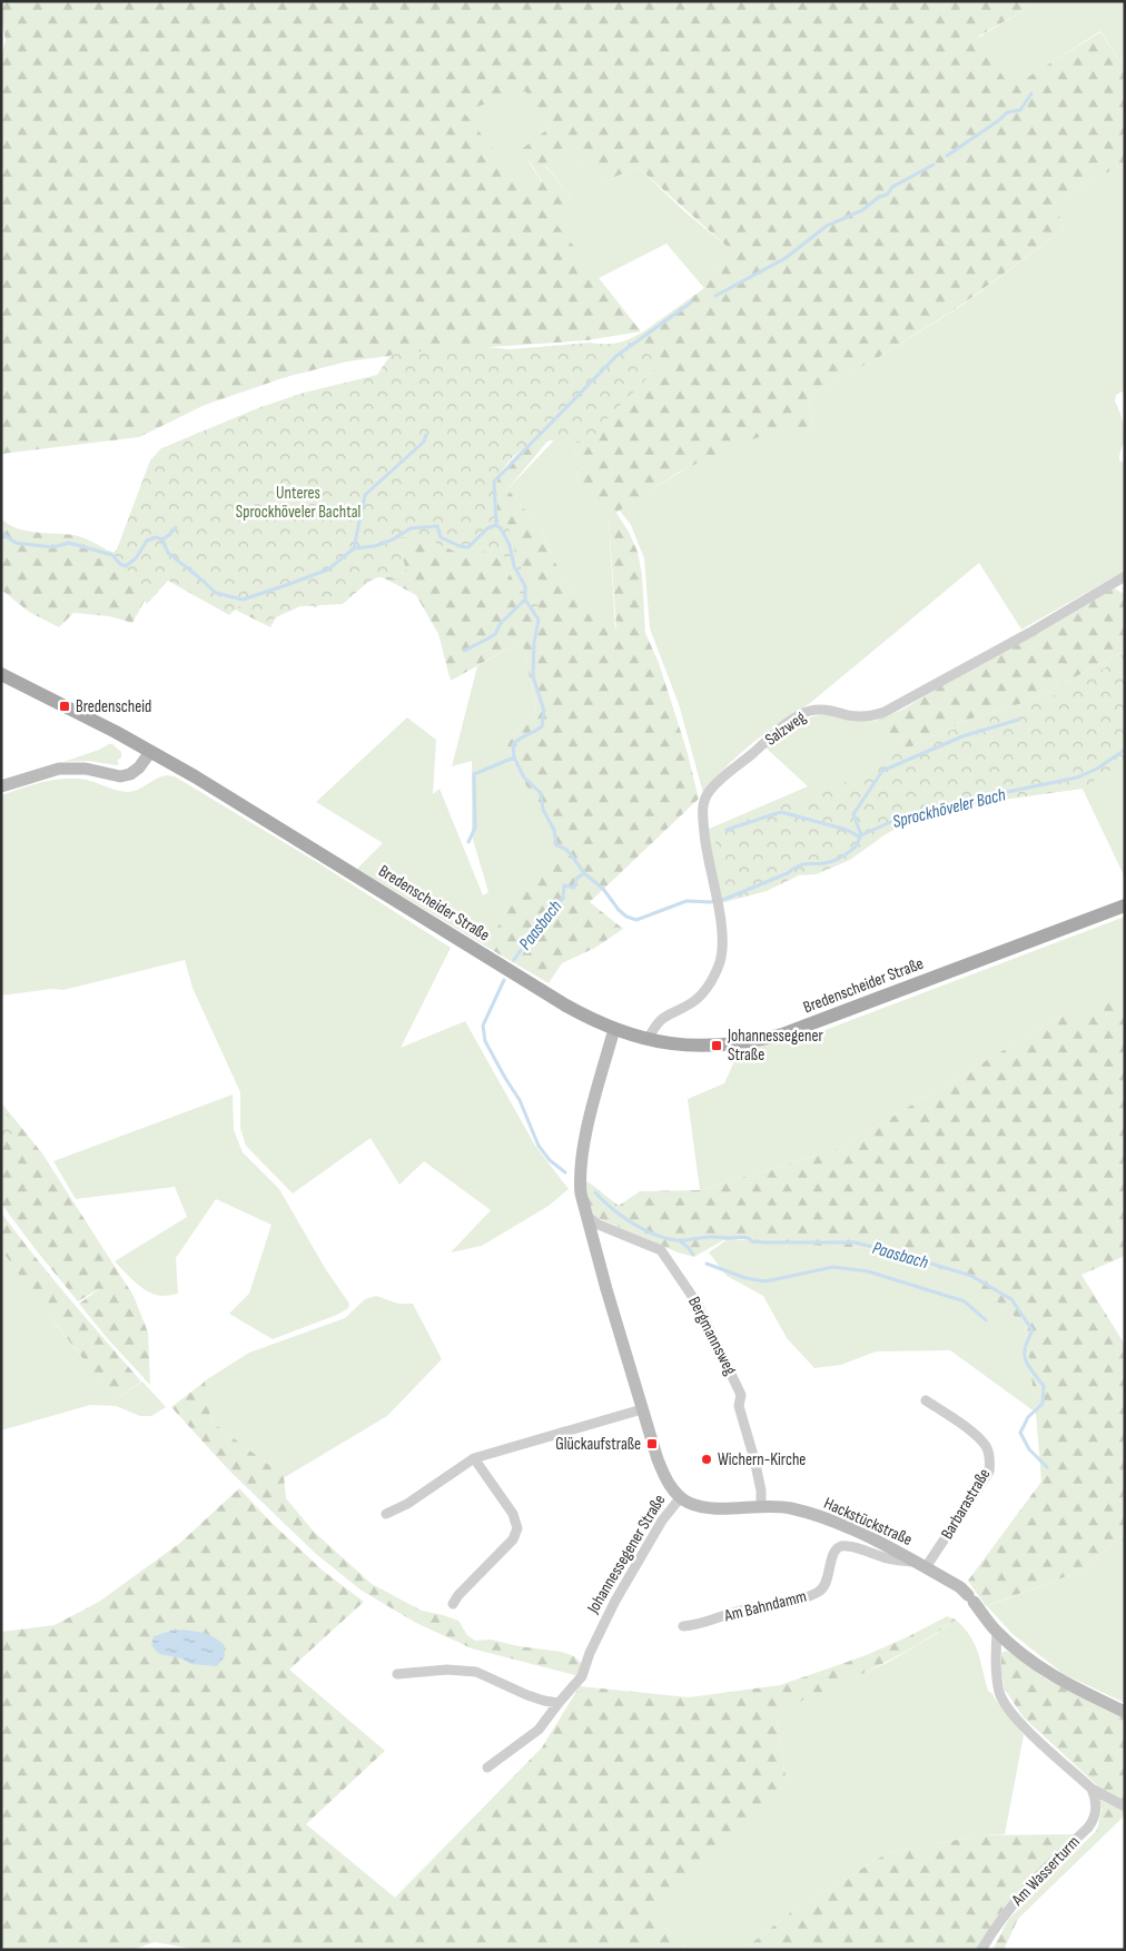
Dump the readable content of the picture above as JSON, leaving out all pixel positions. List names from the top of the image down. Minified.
{"streets":{"main road":["Bredenscheider Straße"],"street":["Salzweg","Bergmannsweg","Barbarastraße","Hackstückstraße","Johannessegener Straße","Am Bahndamm","Am Wasserturm"]},"crossings":[["Salzweg","Bredenscheider Straße"],["Bredenscheider Straße","Johannessegener Straße"],["Bergmannsweg","Hackstückstraße"],["Bergmannsweg","Johannessegener Straße"],["Barbarastraße","Hackstückstraße"],["Barbarastraße","Am Bahndamm"],["Hackstückstraße","Johannessegener Straße"],["Hackstückstraße","Am Bahndamm"]],"water":["Sprockhöveler Bach","Paasbach"],"parks":["Unteres Sprockhöveler Bachtal"],"places":{"transit":["Bredenscheid","Johannessegener Straße","Glückaufstraße"],"other":["Wichern-Kirche"]}}
